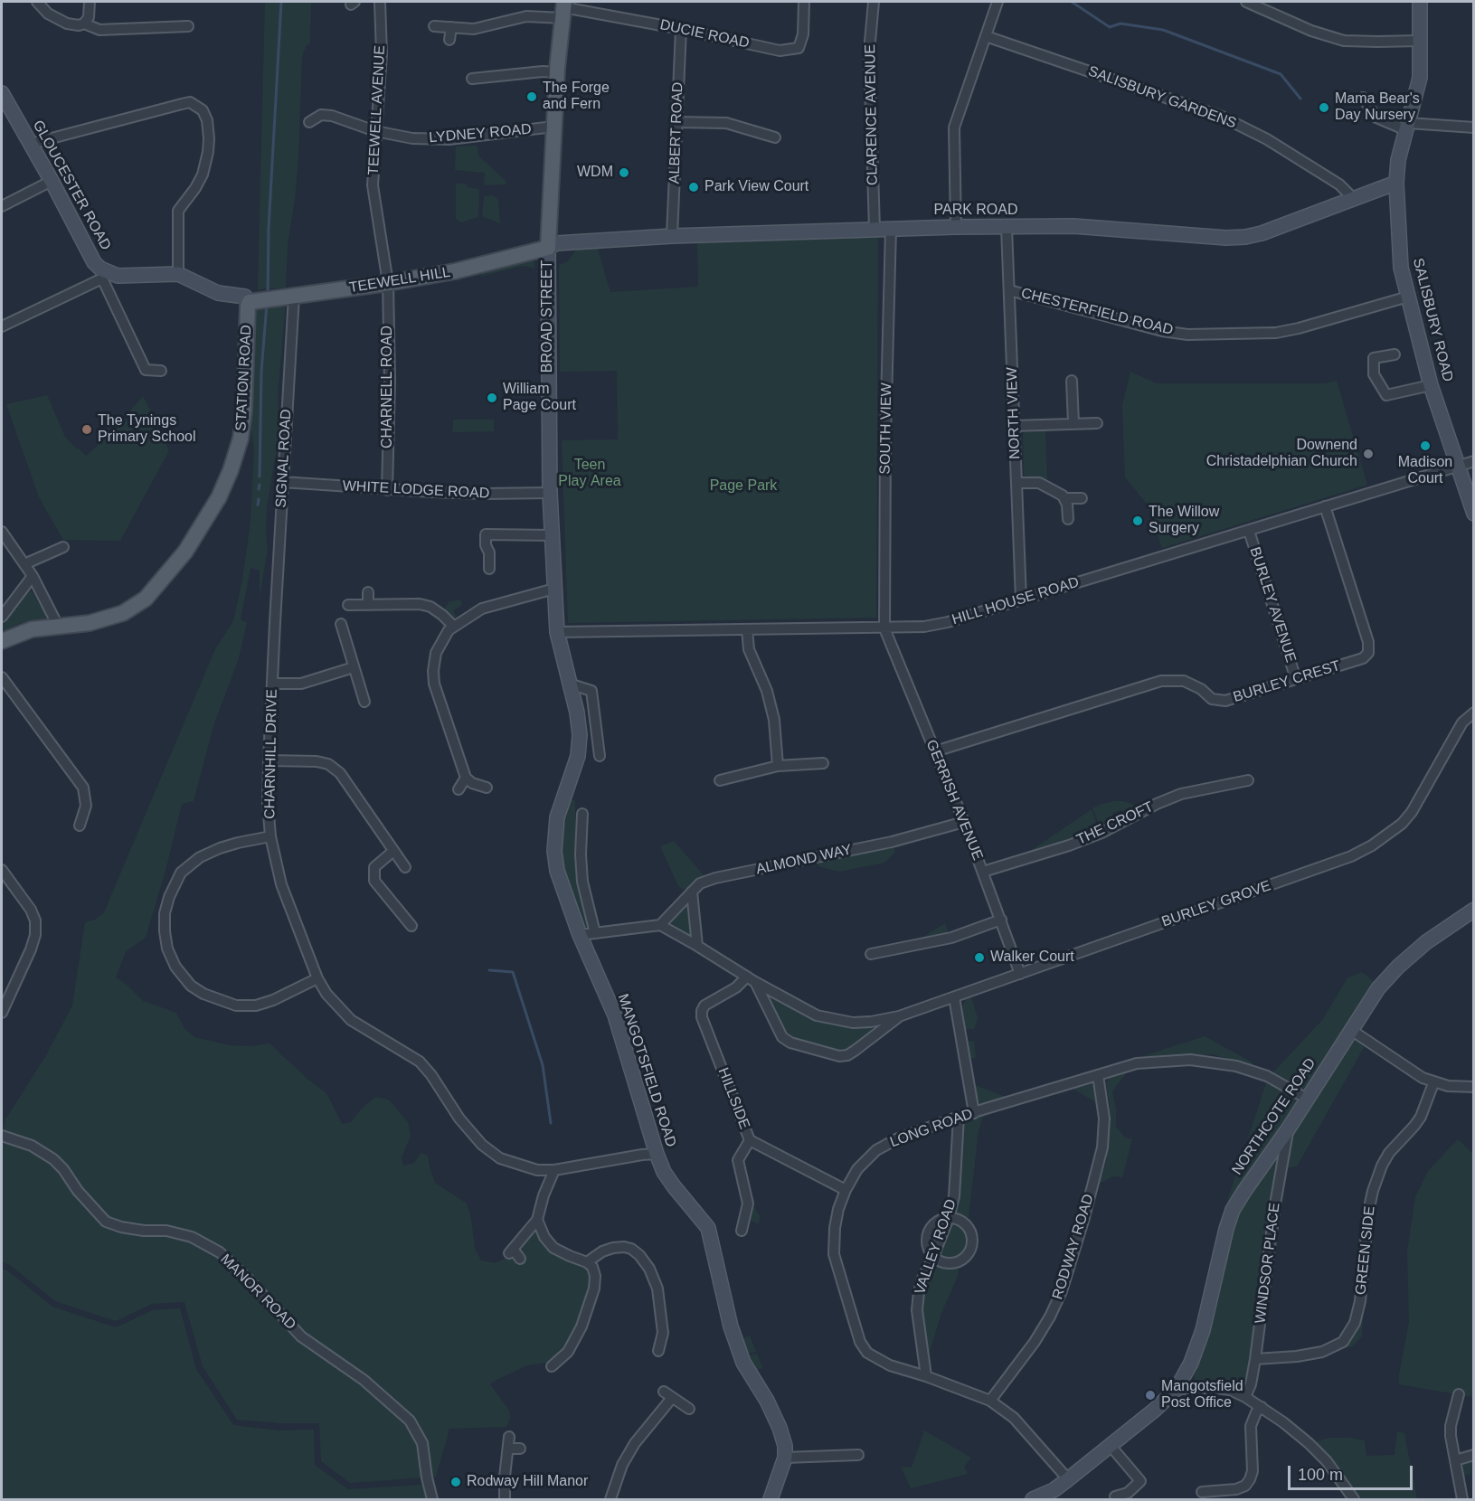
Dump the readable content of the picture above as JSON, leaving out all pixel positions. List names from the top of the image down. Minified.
{"streets":{"main road":["TEEWELL HILL","BROAD STREET","STATION ROAD"],"street":["DUCIE ROAD","SALISBURY GARDENS","TEEWELL AVENUE","CLARENCE AVENUE","ALBERT ROAD","LYDNEY ROAD","GLOUCESTER ROAD","PARK ROAD","CHESTERFIELD ROAD","SALISBURY ROAD","CHARNELL ROAD","NORTH VIEW","SOUTH VIEW","SIGNAL ROAD","WHITE LODGE ROAD","HILL HOUSE ROAD","BURLEY AVENUE","BURLEY CREST","CHARNHILL DRIVE","GERRISH AVENUE","THE CROFT","ALMOND WAY","BURLEY GROVE","MANGOTSFIELD ROAD","HILLSIDE","NORTHCOTE ROAD","LONG ROAD","VALLEY ROAD","RODWAY ROAD","GREEN SIDE","WINDSOR PLACE","MANOR ROAD"]},"crossings":[["DUCIE ROAD","ALBERT ROAD"],["DUCIE ROAD","BROAD STREET"],["SALISBURY GARDENS","PARK ROAD"],["TEEWELL AVENUE","LYDNEY ROAD"],["TEEWELL AVENUE","TEEWELL HILL"],["TEEWELL AVENUE","CHARNELL ROAD"],["CLARENCE AVENUE","PARK ROAD"],["ALBERT ROAD","PARK ROAD"],["LYDNEY ROAD","BROAD STREET"],["GLOUCESTER ROAD","TEEWELL HILL"],["GLOUCESTER ROAD","STATION ROAD"],["PARK ROAD","TEEWELL HILL"],["PARK ROAD","BROAD STREET"],["PARK ROAD","SALISBURY ROAD"],["PARK ROAD","NORTH VIEW"],["PARK ROAD","SOUTH VIEW"],["TEEWELL HILL","BROAD STREET"],["TEEWELL HILL","STATION ROAD"],["TEEWELL HILL","CHARNELL ROAD"],["TEEWELL HILL","SIGNAL ROAD"],["CHESTERFIELD ROAD","SALISBURY ROAD"],["CHESTERFIELD ROAD","NORTH VIEW"],["BROAD STREET","WHITE LODGE ROAD"],["BROAD STREET","HILL HOUSE ROAD"],["BROAD STREET","MANGOTSFIELD ROAD"],["SALISBURY ROAD","HILL HOUSE ROAD"],["CHARNELL ROAD","WHITE LODGE ROAD"],["NORTH VIEW","HILL HOUSE ROAD"],["SOUTH VIEW","HILL HOUSE ROAD"],["SOUTH VIEW","GERRISH AVENUE"],["SIGNAL ROAD","WHITE LODGE ROAD"],["SIGNAL ROAD","CHARNHILL DRIVE"],["HILL HOUSE ROAD","BURLEY AVENUE"],["HILL HOUSE ROAD","BURLEY CREST"],["HILL HOUSE ROAD","GERRISH AVENUE"],["HILL HOUSE ROAD","MANGOTSFIELD ROAD"],["BURLEY AVENUE","BURLEY CREST"],["BURLEY CREST","GERRISH AVENUE"],["CHARNHILL DRIVE","MANGOTSFIELD ROAD"],["GERRISH AVENUE","THE CROFT"],["GERRISH AVENUE","ALMOND WAY"],["GERRISH AVENUE","BURLEY GROVE"],["ALMOND WAY","BURLEY GROVE"],["BURLEY GROVE","HILLSIDE"],["HILLSIDE","LONG ROAD"],["NORTHCOTE ROAD","LONG ROAD"],["NORTHCOTE ROAD","WINDSOR PLACE"],["LONG ROAD","VALLEY ROAD"],["LONG ROAD","RODWAY ROAD"],["GREEN SIDE","WINDSOR PLACE"]],"parks":["Teen Play Area","Page Park"],"places":["The Forge and Fern","Mama Bear's Day Nursery","WDM","Park View Court","William Page Court","The Tynings Primary School","Madison Court","Downend Christadelphian Church","The Willow Surgery","Walker Court","Mangotsfield Post Office","Rodway Hill Manor"],"scale_bar":"100 m"}
